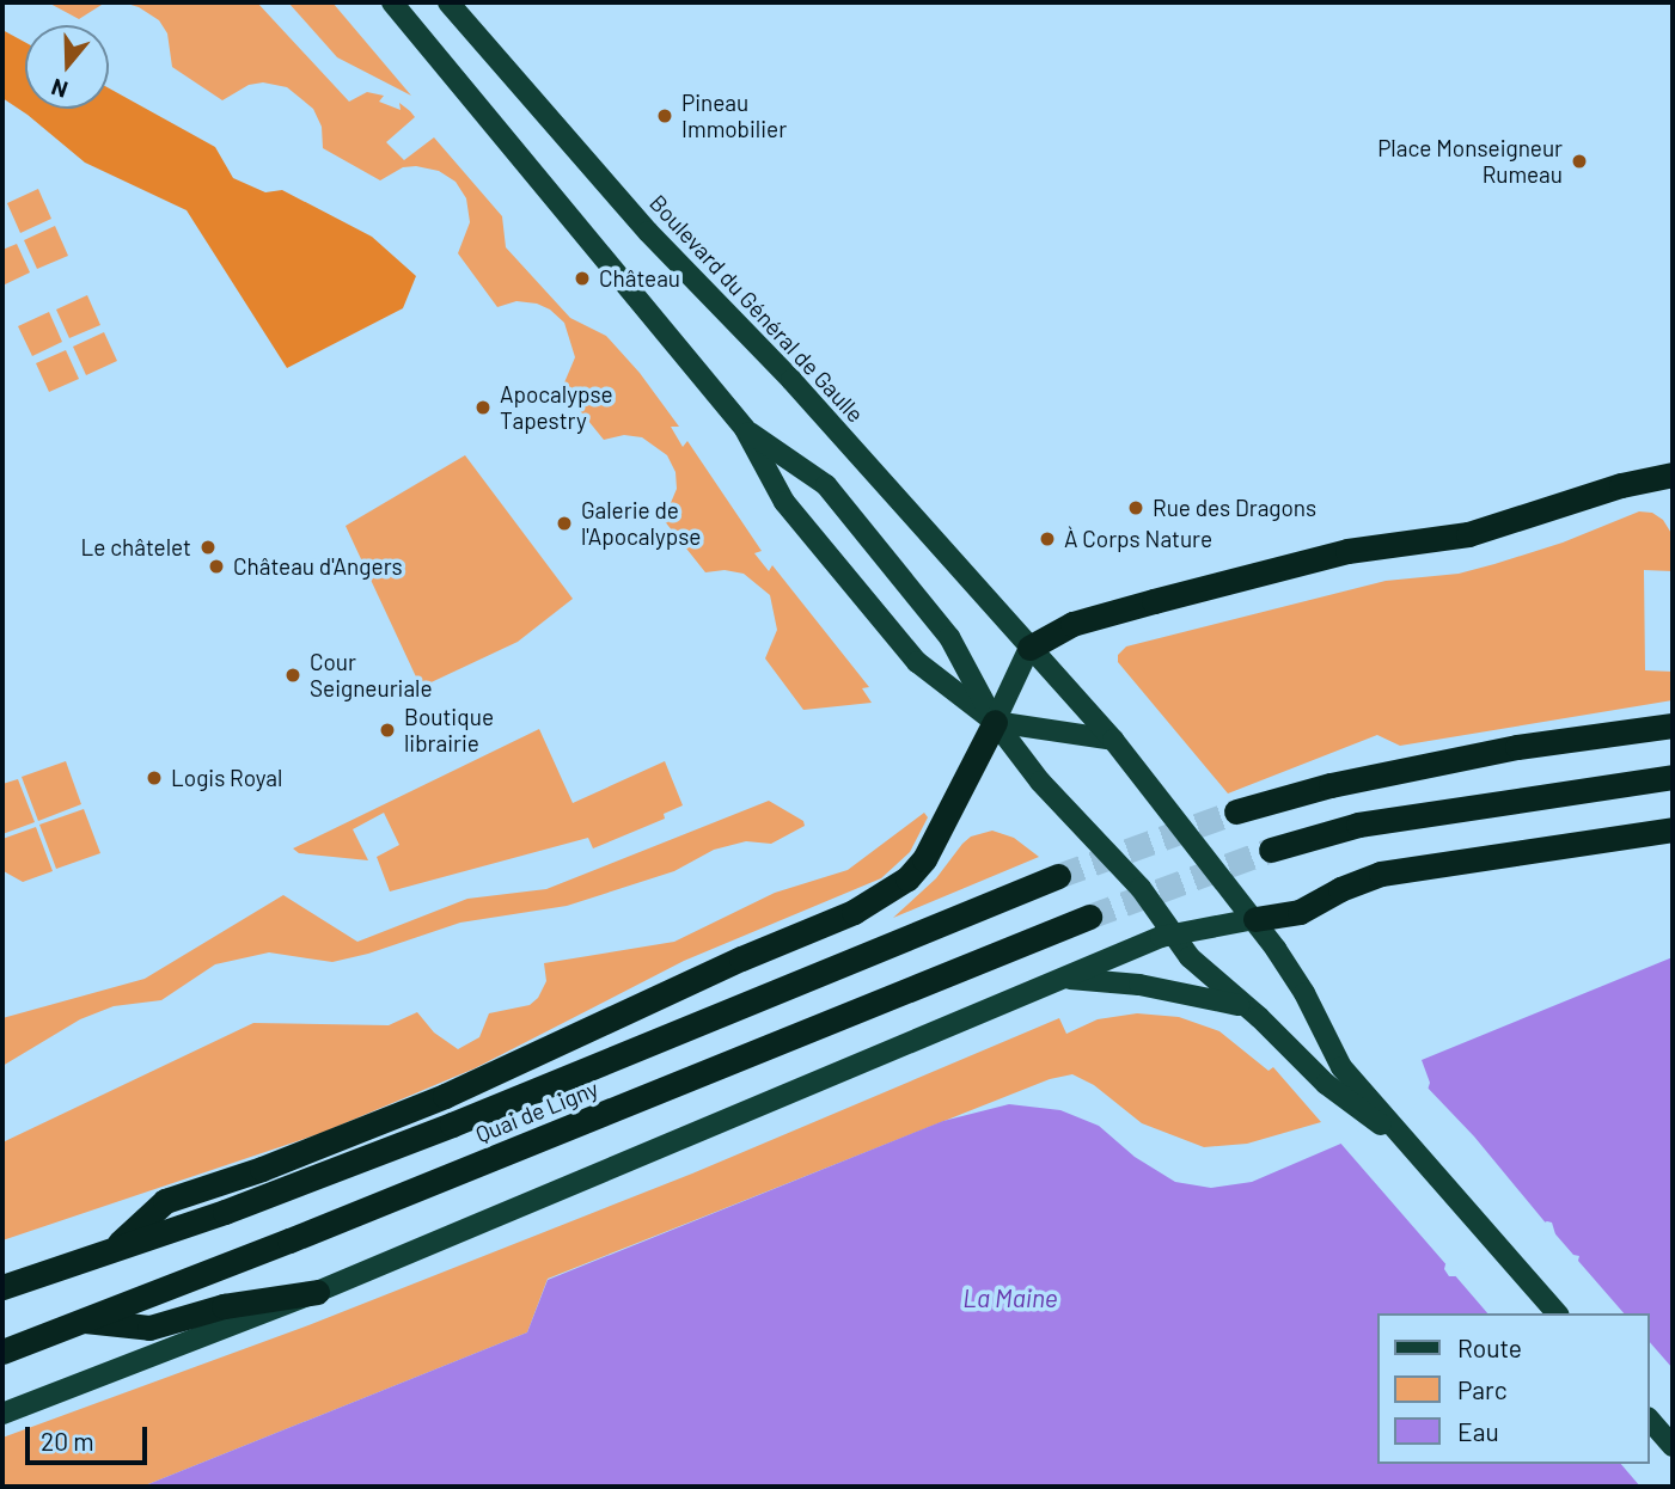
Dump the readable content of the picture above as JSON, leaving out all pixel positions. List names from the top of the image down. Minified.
{"streets":{"highway":["Quai de Ligny"],"main road":["Boulevard du Général de Gaulle"]},"water":["La Maine"],"places":["Pineau Immobilier","Place Monseigneur Rumeau","Château","Apocalypse Tapestry","Rue des Dragons","Galerie de l'Apocalypse","À Corps Nature","Le châtelet","Château d'Angers","Cour Seigneuriale","Boutique librairie","Logis Royal"],"legend":["Route","Parc","Eau"],"scale_bar":"20 m","north":"bottom"}
